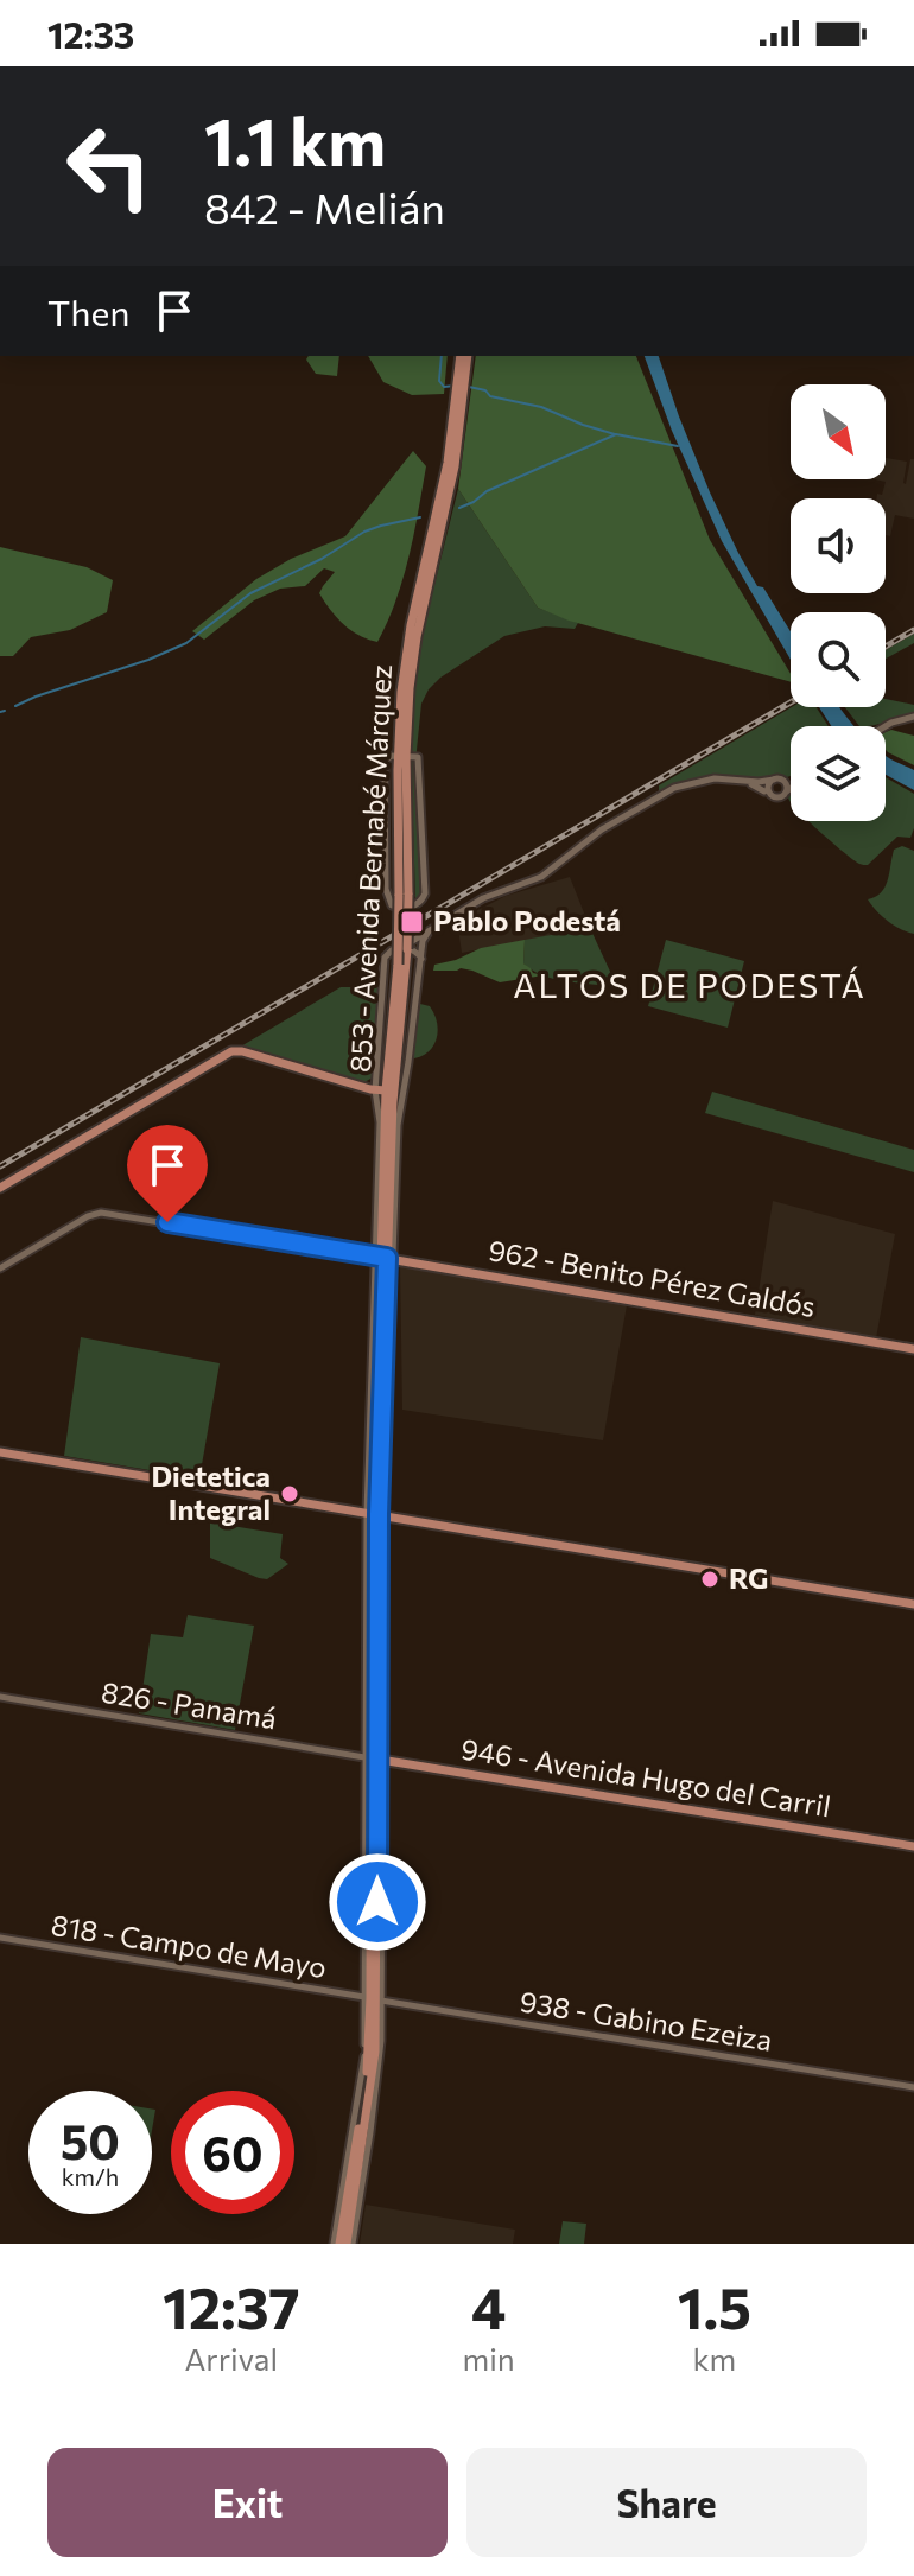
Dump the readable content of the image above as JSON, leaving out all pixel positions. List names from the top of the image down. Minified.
{"streets":{"main road":["853 - Avenida Bernabé Márquez","962 - Benito Pérez Galdós","946 - Avenida Hugo del Carril"],"street":["826 - Panamá","818 - Campo de Mayo","938 - Gabino Ezeiza"]},"crossings":[["853 - Avenida Bernabé Márquez","962 - Benito Pérez Galdós"],["853 - Avenida Bernabé Márquez","826 - Panamá"],["853 - Avenida Bernabé Márquez","946 - Avenida Hugo del Carril"],["853 - Avenida Bernabé Márquez","818 - Campo de Mayo"],["853 - Avenida Bernabé Márquez","938 - Gabino Ezeiza"],["826 - Panamá","946 - Avenida Hugo del Carril"],["818 - Campo de Mayo","938 - Gabino Ezeiza"]],"districts":["ALTOS DE PODESTÁ"],"places":{"transit":["Pablo Podestá"],"other":["Dietetica Integral","RG"]},"north":"bottom right","page":{"status":"12:33","turn":["1.1 km","842 - Melián"],"then":"Then","speed":"50 km/h","limit":"60","eta":["12:37","Arrival","4","min","1.5","km"],"buttons":["Exit","Share"]}}
